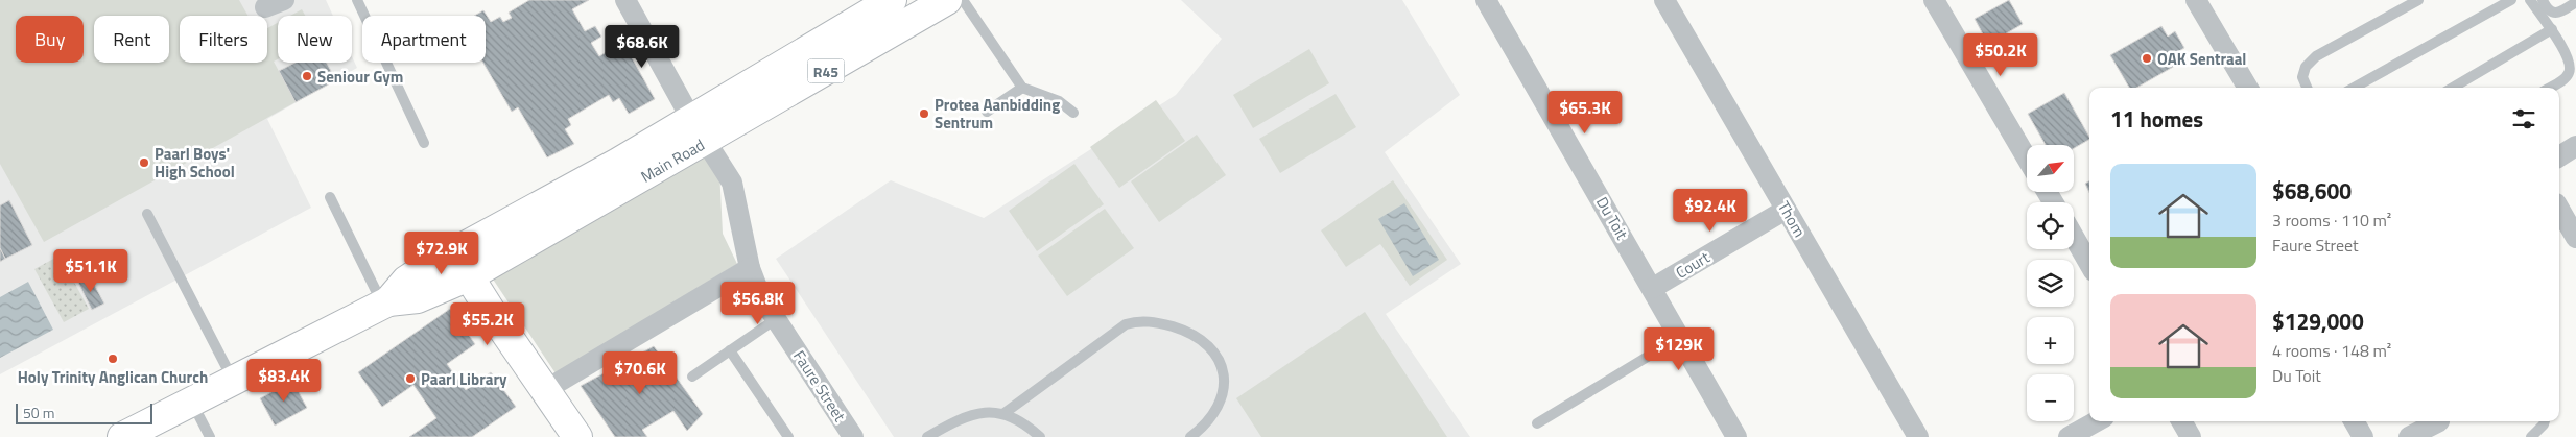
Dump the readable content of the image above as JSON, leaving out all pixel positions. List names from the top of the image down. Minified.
{"streets":{"main road":["R45","Main Road"],"street":["Du Toit","Thom","Court","Faure Street"]},"crossings":[["Main Road","Faure Street"],["Du Toit","Court"],["Thom","Court"]],"places":["OAK Sentraal","Seniour Gym","Protea Aanbidding Sentrum","Paarl Boys' High School","Holy Trinity Anglican Church","Paarl Library"],"scale_bar":"50 m","north":"top right","page":{"chip":["Buy","Rent","Filters","New","Apartment"],"price":["$68.6K","$50.2K","$65.3K","$92.4K","$72.9K","$51.1K","$56.8K","$55.2K","$129K","$70.6K","$83.4K"],"heading":"11 homes","map_buttons":["+","−"],"list":[{"name":"$68,600","note":"3 rooms · 110 m² · Faure Street"},{"name":"$129,000","note":"4 rooms · 148 m² · Du Toit"}],"scale":"50 m"}}
